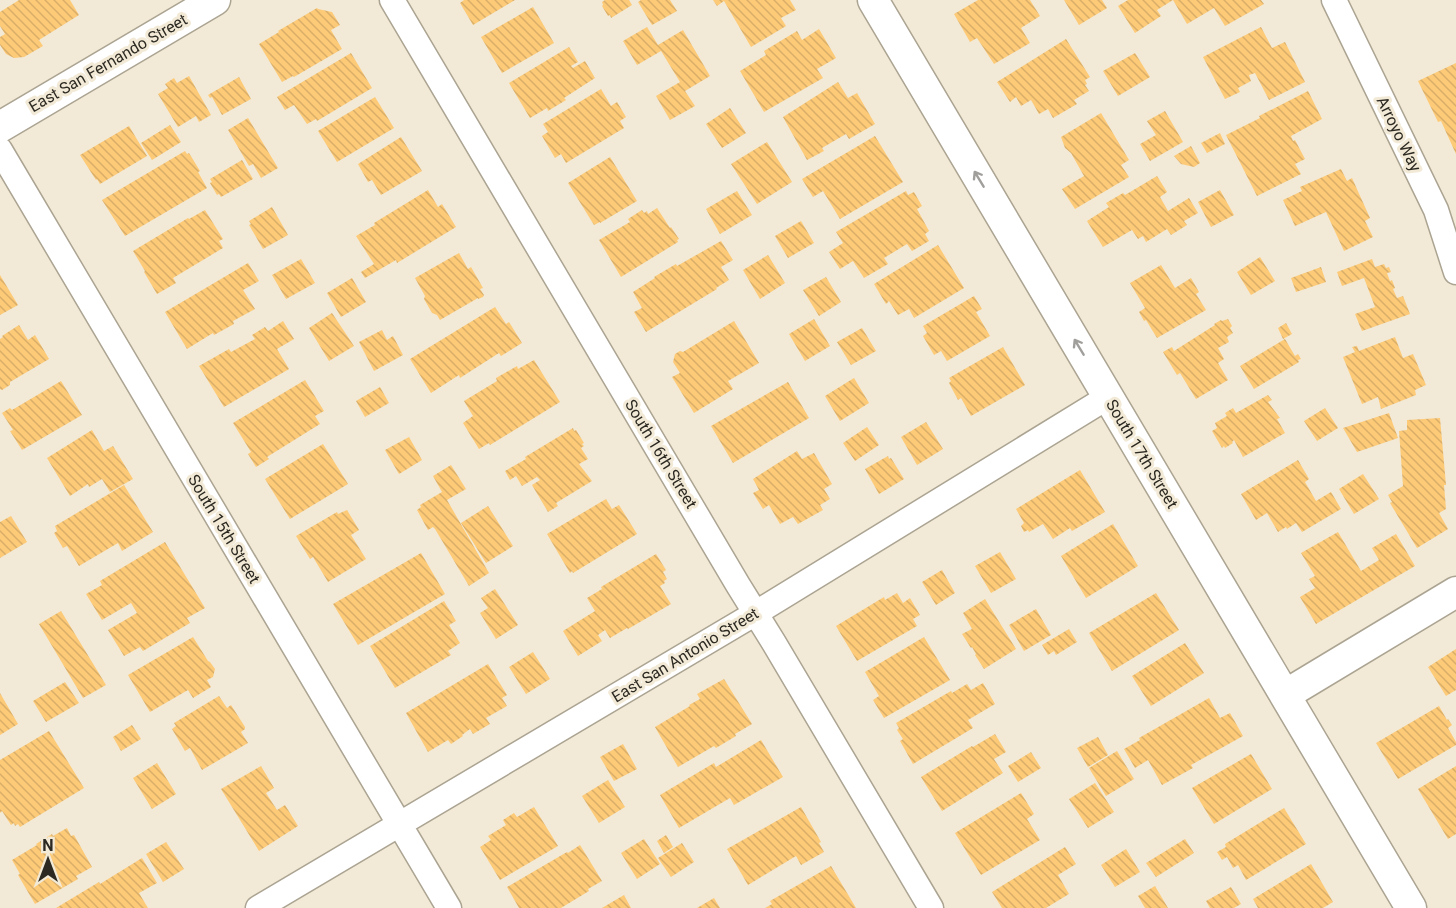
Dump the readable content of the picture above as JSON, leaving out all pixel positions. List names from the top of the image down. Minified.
{"streets":{"street":["East San Fernando Street","Arroyo Way","South 16th Street","South 17th Street","South 15th Street","East San Antonio Street"]},"crossings":[["South 16th Street","East San Antonio Street"],["South 17th Street","East San Antonio Street"],["South 15th Street","East San Antonio Street"]],"one_way":["South 17th Street"],"north":"top"}
